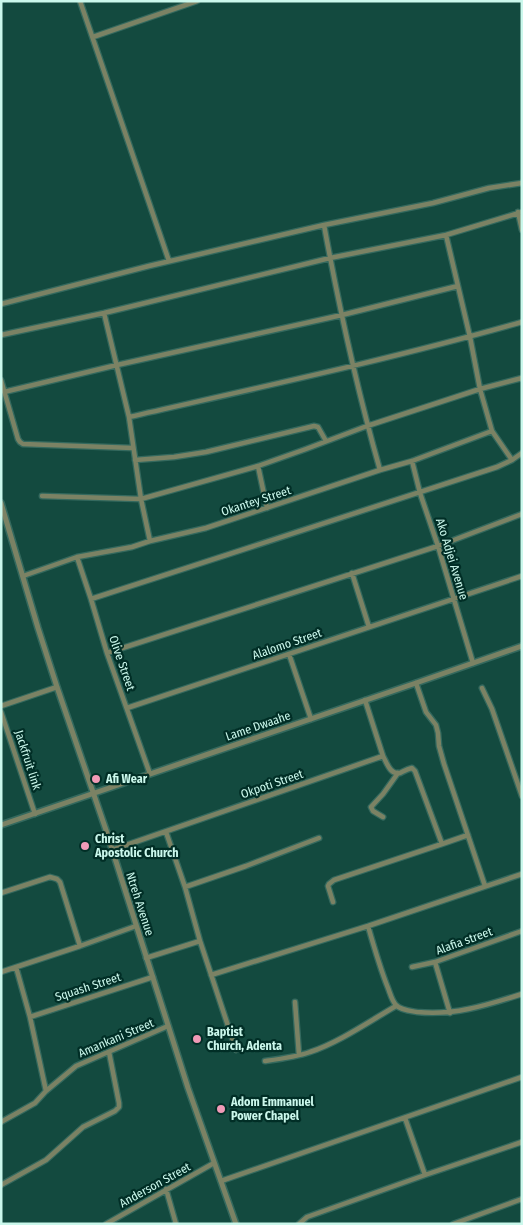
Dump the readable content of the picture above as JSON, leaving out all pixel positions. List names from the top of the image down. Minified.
{"streets":{"street":["Okantey Street","Ako Adjei Avenue","Alalomo Street","Olive Street","Lame Dwaahe","Jackfruit link","Okpoti Street","Ntreh Avenue","Alafia street","Squash Street","Amankani Street","Anderson Street"]},"crossings":[["Okantey Street","Ako Adjei Avenue"],["Okantey Street","Olive Street"],["Okantey Street","Ntreh Avenue"],["Ako Adjei Avenue","Alalomo Street"],["Ako Adjei Avenue","Lame Dwaahe"],["Alalomo Street","Olive Street"],["Olive Street","Lame Dwaahe"],["Lame Dwaahe","Jackfruit link"],["Lame Dwaahe","Ntreh Avenue"],["Okpoti Street","Ntreh Avenue"],["Ntreh Avenue","Squash Street"],["Ntreh Avenue","Amankani Street"],["Ntreh Avenue","Anderson Street"]],"places":["Afi Wear","Christ Apostolic Church","Baptist Church, Adenta","Adom Emmanuel Power Chapel"]}
